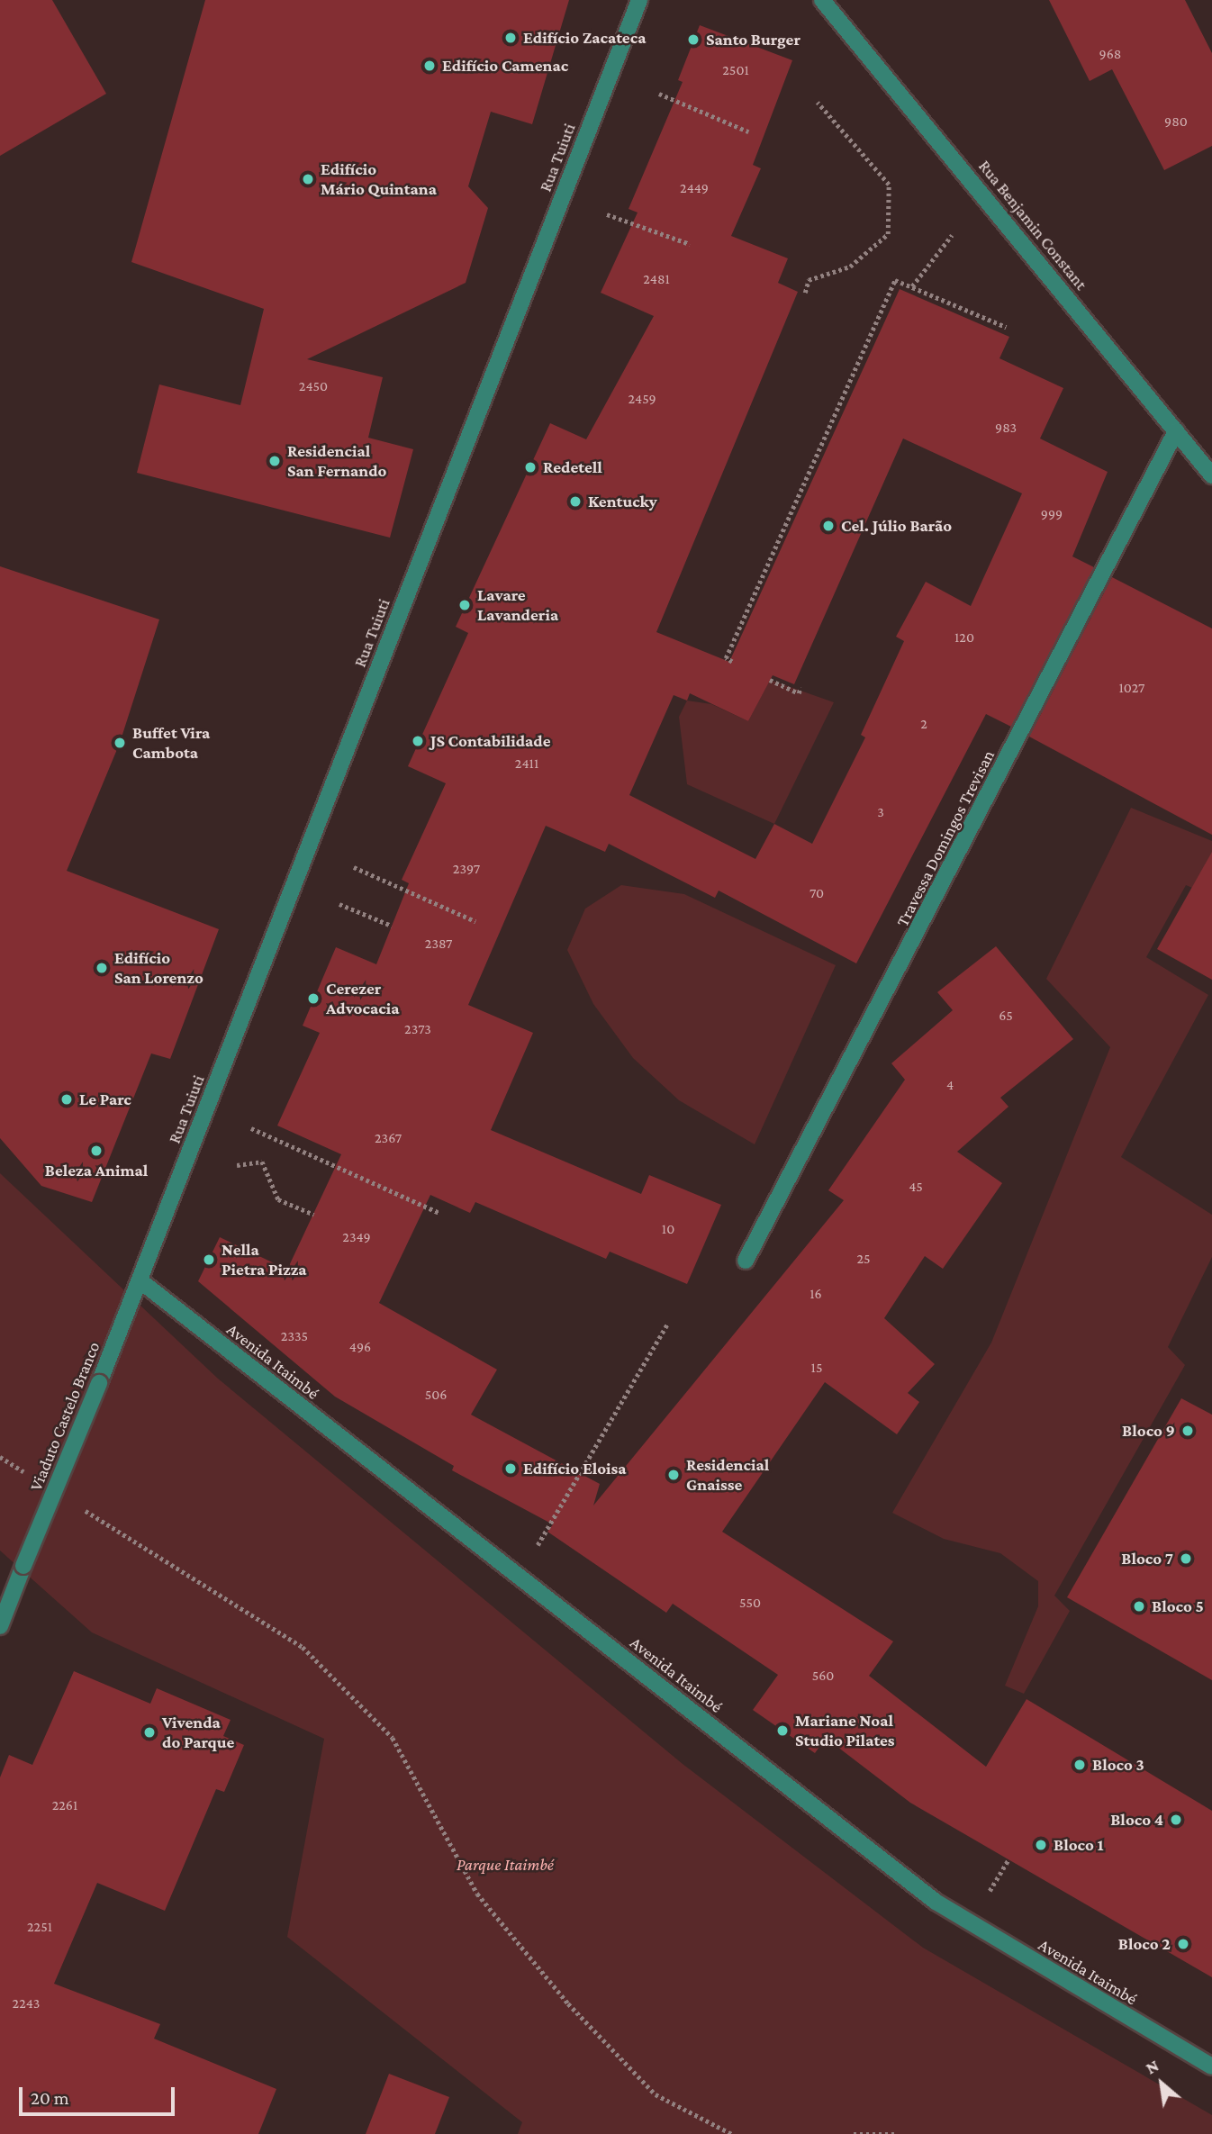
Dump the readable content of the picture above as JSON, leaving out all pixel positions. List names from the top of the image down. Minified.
{"streets":{"street":["Rua Tuiuti","Rua Benjamin Constant","Travessa Domingos Trevisan","Avenida Itaimbé","Viaduto Castelo Branco"]},"crossings":[["Rua Tuiuti","Avenida Itaimbé"],["Rua Tuiuti","Viaduto Castelo Branco"],["Rua Benjamin Constant","Travessa Domingos Trevisan"],["Avenida Itaimbé","Viaduto Castelo Branco"]],"parks":["Parque Itaimbé"],"places":["Edifício Zacateca","Santo Burger","Edifício Camenac","Edifício Mário Quintana","Residencial San Fernando","Redetell","Kentucky","Cel. Júlio Barão","Lavare Lavanderia","JS Contabilidade","Buffet Vira Cambota","Edifício San Lorenzo","Cerezer Advocacia","Le Parc","Beleza Animal","Nella Pietra Pizza","Bloco 9","Edifício Eloisa","Residencial Gnaisse","Bloco 7","Bloco 5","Mariane Noal Studio Pilates","Vivenda do Parque","Bloco 3","Bloco 4","Bloco 1","Bloco 2"],"house_numbers":["968","2501","980","2449","2481","2450","2459","983","999","120","1027","2","2411","3","2397","70","2387","65","2373","4","2367","45","10","2349","25","16","2335","496","15","506","550","560","2261","2251","2243"],"scale_bar":"20 m","north":"top left"}
